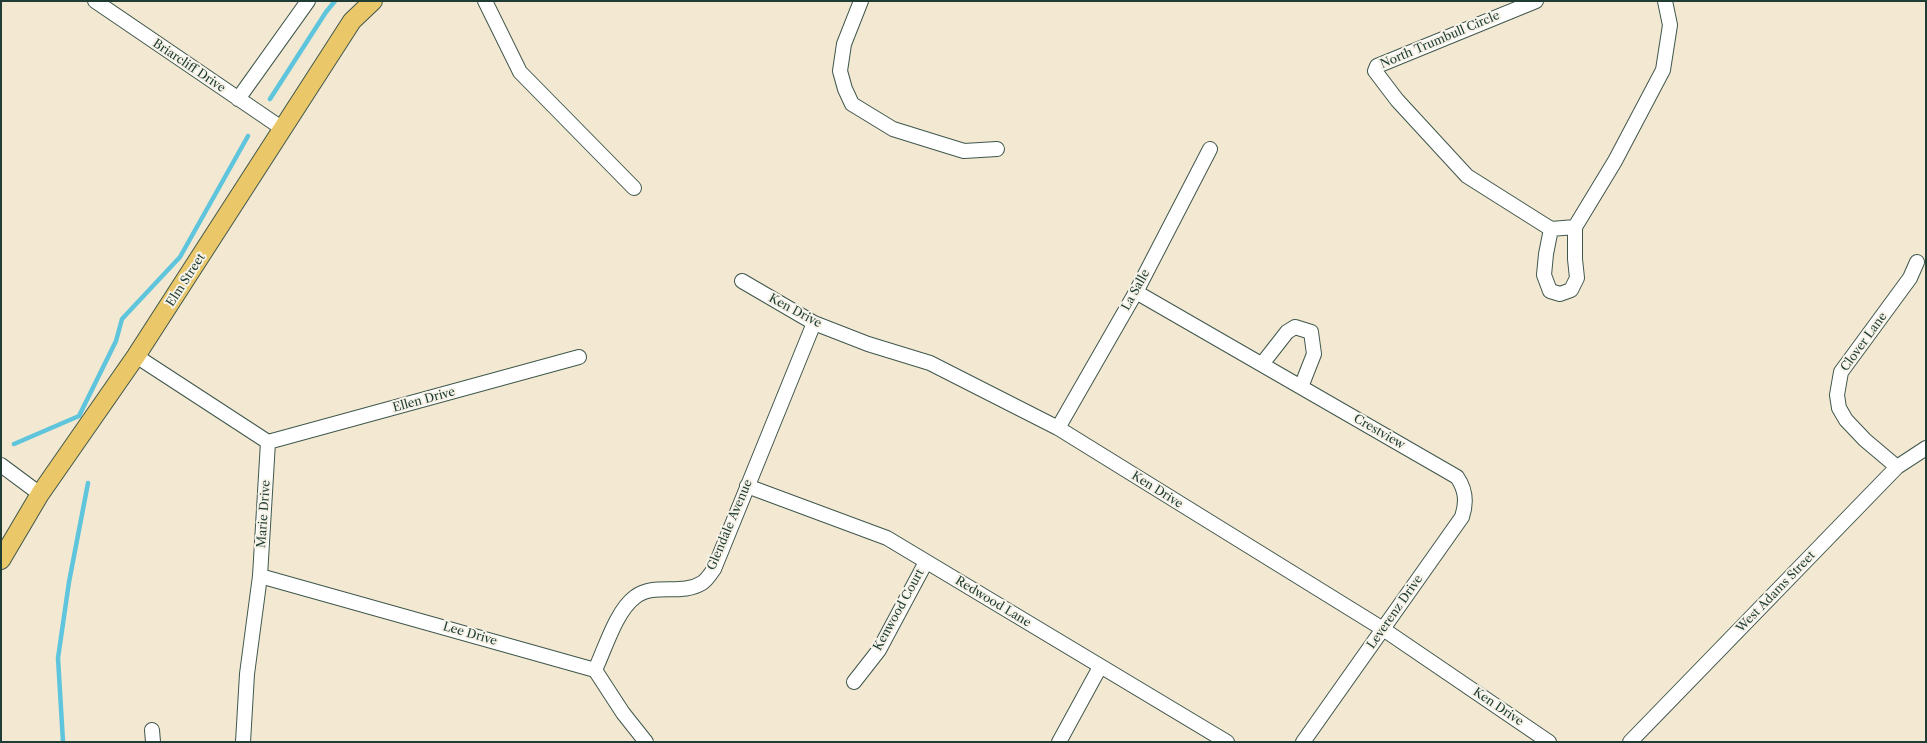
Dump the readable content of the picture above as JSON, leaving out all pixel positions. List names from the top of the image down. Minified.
{"streets":{"main road":["Elm Street"],"street":["North Trumbull Circle","Briarcliff Drive","La Salle","Ken Drive","Clover Lane","Ellen Drive","Crestview","Marie Drive","Glendale Avenue","West Adams Street","Redwood Lane","Kenwood Court","Leverenz Drive","Lee Drive"]},"crossings":[["Briarcliff Drive","Elm Street"],["La Salle","Ken Drive"],["La Salle","Crestview"],["Ken Drive","Glendale Avenue"],["Ken Drive","Leverenz Drive"],["Clover Lane","West Adams Street"],["Ellen Drive","Marie Drive"],["Crestview","Leverenz Drive"],["Marie Drive","Lee Drive"],["Glendale Avenue","Redwood Lane"],["Glendale Avenue","Lee Drive"],["Redwood Lane","Kenwood Court"]]}
